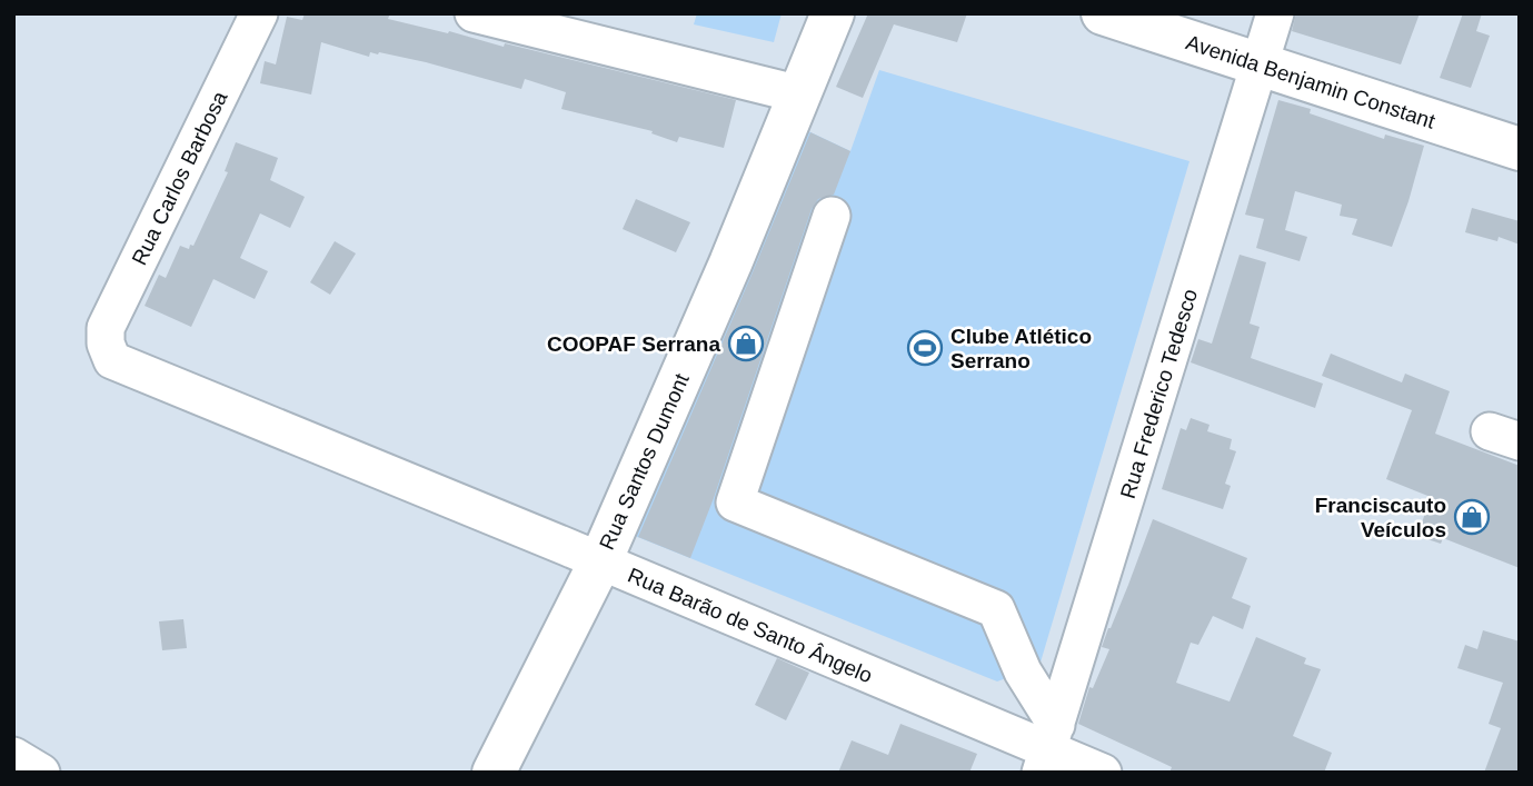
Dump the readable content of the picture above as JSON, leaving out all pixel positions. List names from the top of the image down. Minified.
{"streets":{"main road":["Avenida Benjamin Constant","Rua Santos Dumont"],"street":["Rua Carlos Barbosa","Rua Frederico Tedesco","Rua Barão de Santo Ângelo"]},"crossings":[["Avenida Benjamin Constant","Rua Frederico Tedesco"],["Rua Carlos Barbosa","Rua Barão de Santo Ângelo"],["Rua Frederico Tedesco","Rua Barão de Santo Ângelo"],["Rua Santos Dumont","Rua Barão de Santo Ângelo"]],"places":{"shop":["COOPAF Serrana","Franciscauto Veículos"],"sports":["Clube Atlético Serrano"]}}
